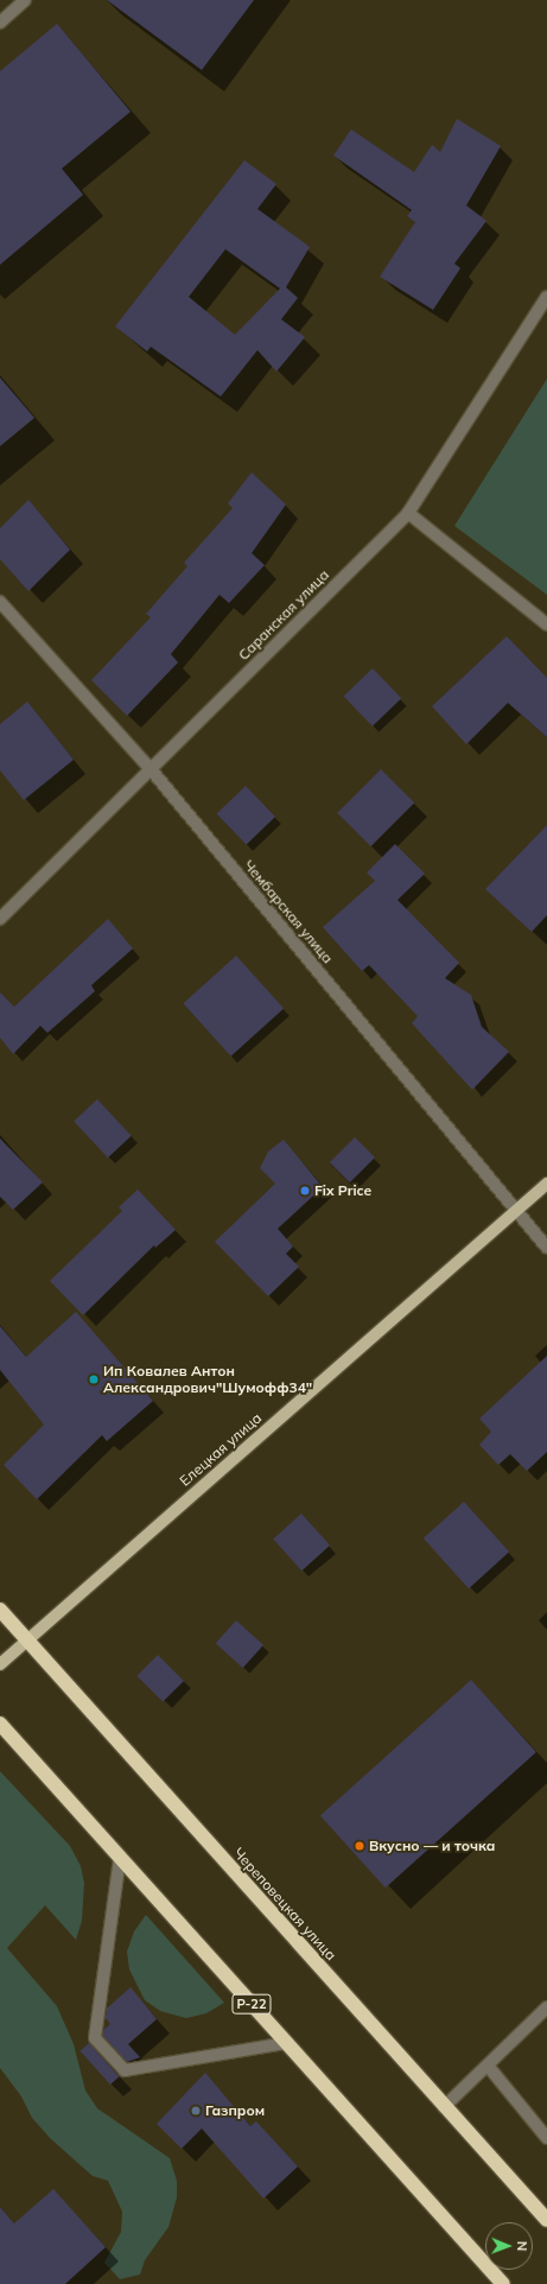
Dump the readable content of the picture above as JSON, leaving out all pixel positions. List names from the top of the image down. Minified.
{"streets":{"highway":["Череповецкая улица","Р-22"],"main road":["Елецкая улица"],"street":["Саранская улица","Чембарская улица"]},"crossings":[["Саранская улица","Чембарская улица"],["Чембарская улица","Елецкая улица"],["Елецкая улица","Череповецкая улица"]],"places":["Fix Price","Ип Ковалев Антон Александрович\"Шумофф34\"","Вкусно — и точка","Газпром"],"north":"right"}
